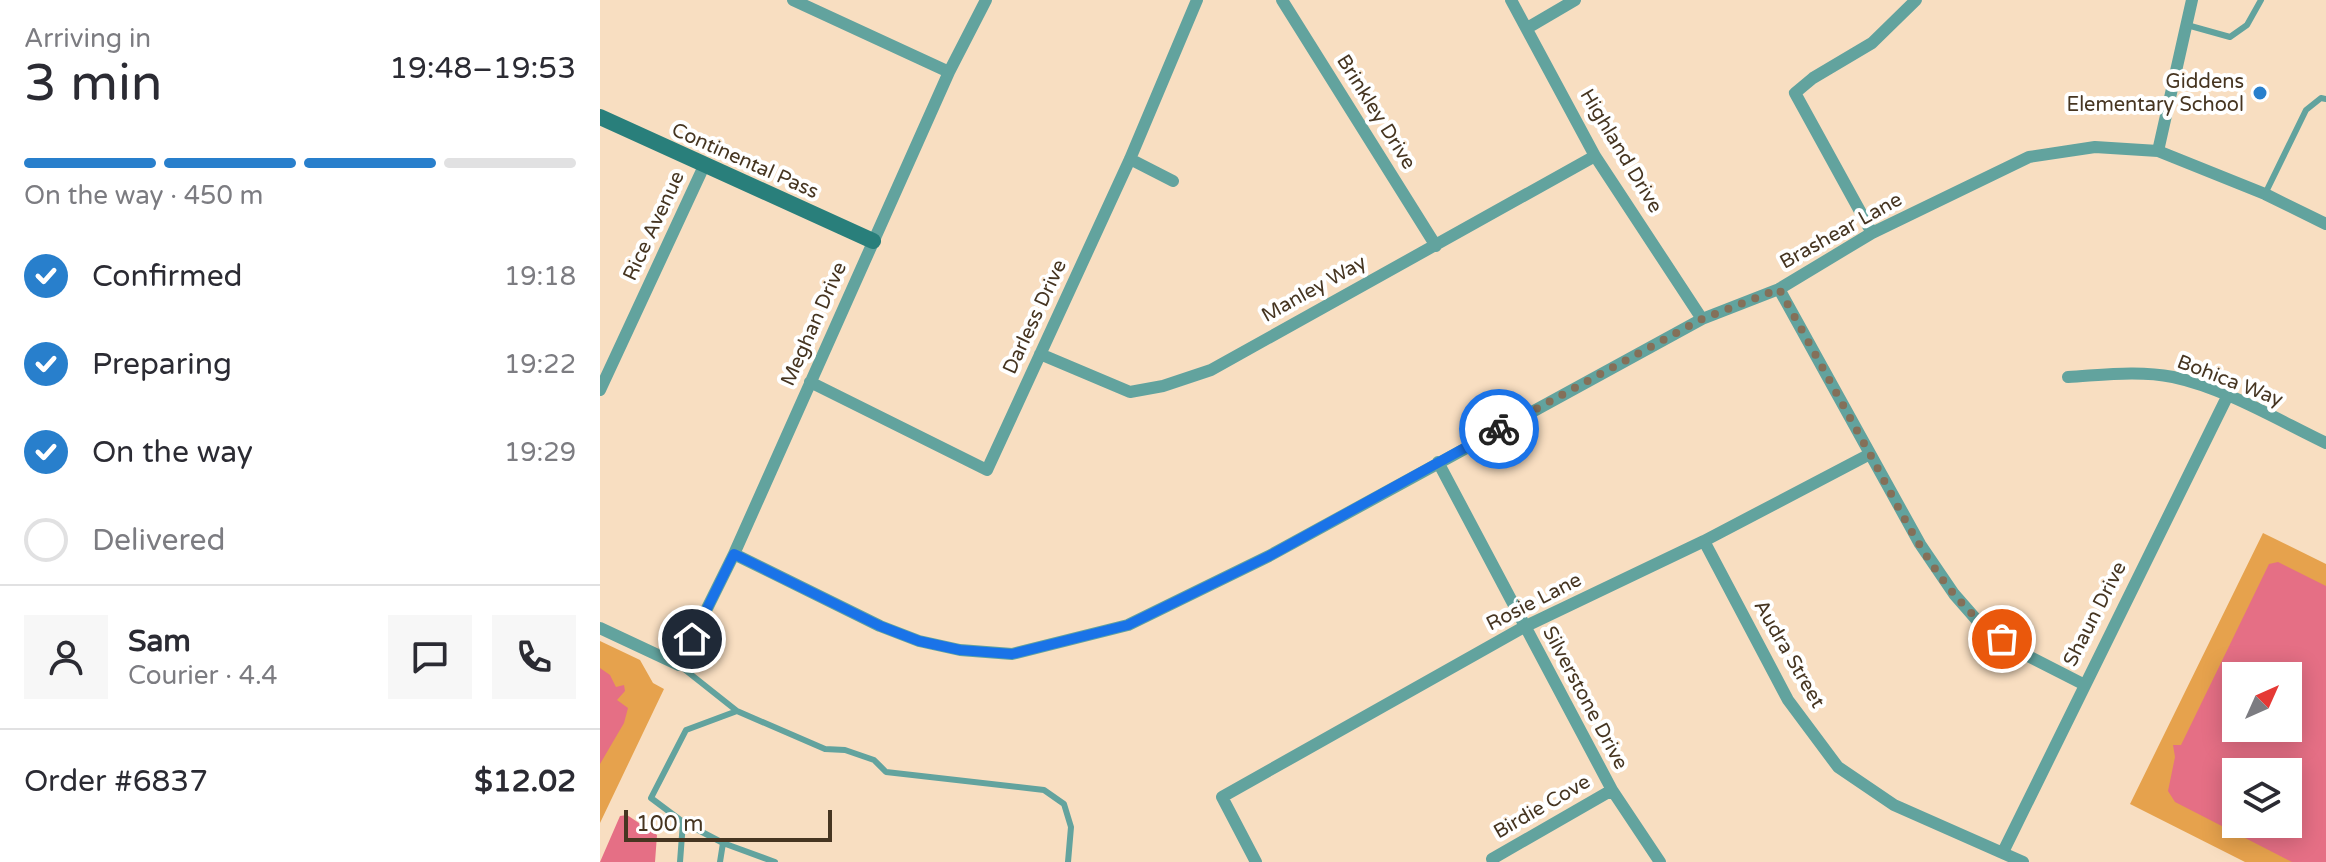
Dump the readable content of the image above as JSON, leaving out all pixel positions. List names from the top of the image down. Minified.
{"streets":{"street":["Brinkley Drive","Highland Drive","Continental Pass","Rice Avenue","Brashear Lane","Manley Way","Darless Drive","Meghan Drive","Bohica Way","Rosie Lane","Shaun Drive","Audra Street","Silverstone Drive","Birdie Cove"]},"crossings":[["Brinkley Drive","Manley Way"],["Highland Drive","Brashear Lane"],["Highland Drive","Manley Way"],["Continental Pass","Rice Avenue"],["Continental Pass","Meghan Drive"],["Brashear Lane","Meghan Drive"],["Brashear Lane","Silverstone Drive"],["Manley Way","Darless Drive"],["Darless Drive","Meghan Drive"],["Bohica Way","Shaun Drive"],["Rosie Lane","Audra Street"],["Rosie Lane","Silverstone Drive"],["Shaun Drive","Audra Street"],["Silverstone Drive","Birdie Cove"]],"places":["Giddens Elementary School"],"scale_bar":"100 m","north":"top right","page":{"heading":["3 min","Arriving in","19:48–19:53"],"panel":["Sam","Courier · 4.4","Order #6837","$12.02"],"bar":"On the way · 450 m","list":[["Confirmed","19:18"],["Preparing","19:22"],["On the way","19:29"],"Delivered"],"scale":"100 m"}}
